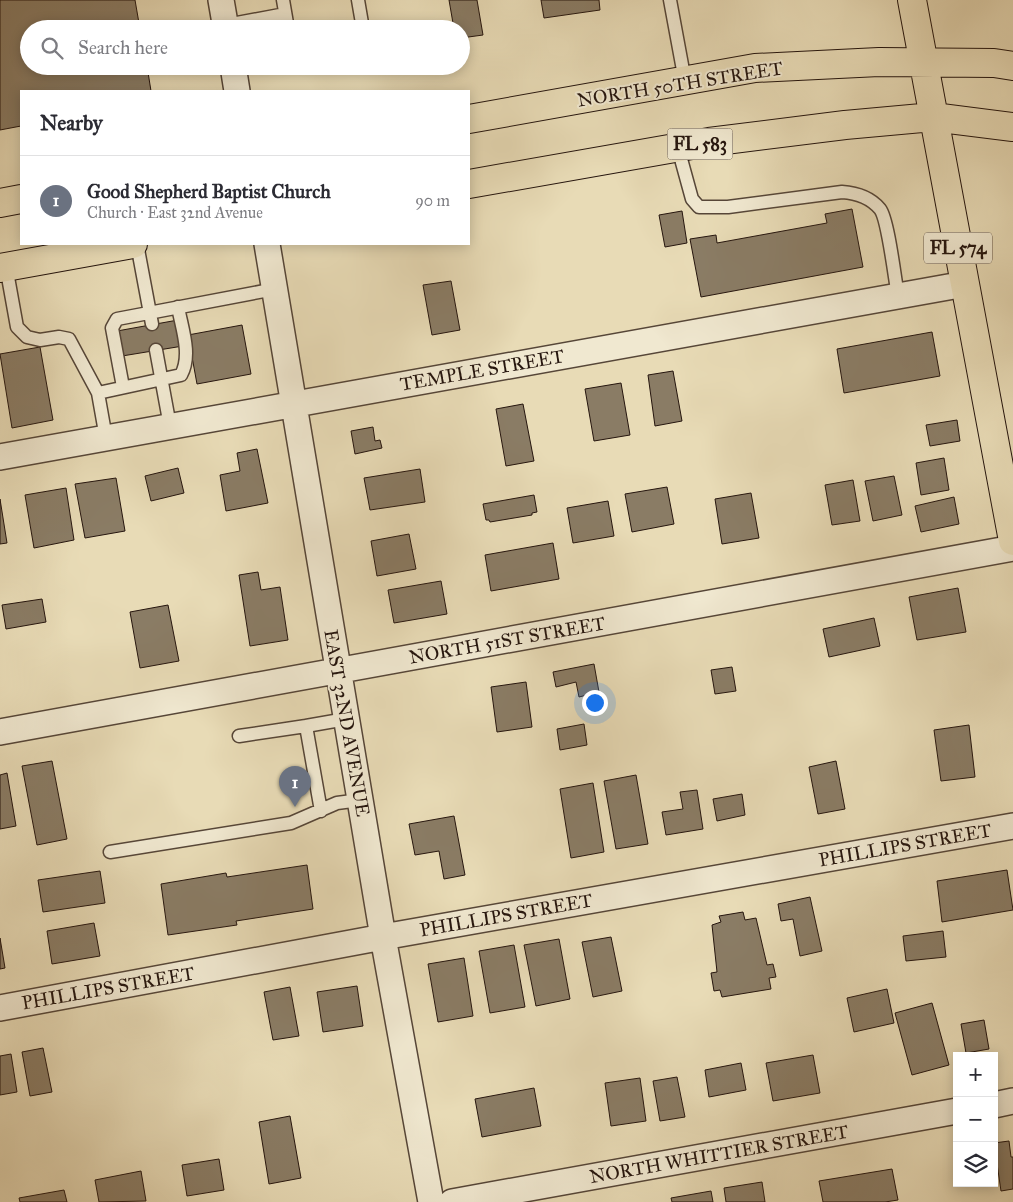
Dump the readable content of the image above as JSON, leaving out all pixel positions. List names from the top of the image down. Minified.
{"streets":{"main road":["NORTH 50TH STREET","FL 583","FL 574"],"street":["TEMPLE STREET","NORTH 51ST STREET","EAST 32ND AVENUE","PHILLIPS STREET","NORTH WHITTIER STREET"]},"crossings":[["NORTH 50TH STREET","FL 574"],["FL 583","FL 574"],["FL 574","TEMPLE STREET"],["TEMPLE STREET","EAST 32ND AVENUE"],["NORTH 51ST STREET","EAST 32ND AVENUE"],["EAST 32ND AVENUE","PHILLIPS STREET"]],"page":{"search":"Search here","heading":"Nearby","list":[{"mark":"1","name":"Good Shepherd Baptist Church","note":"Church · East 32nd Avenue","value":"90 m"}],"pins":"1","map_buttons":["+","−"]}}
